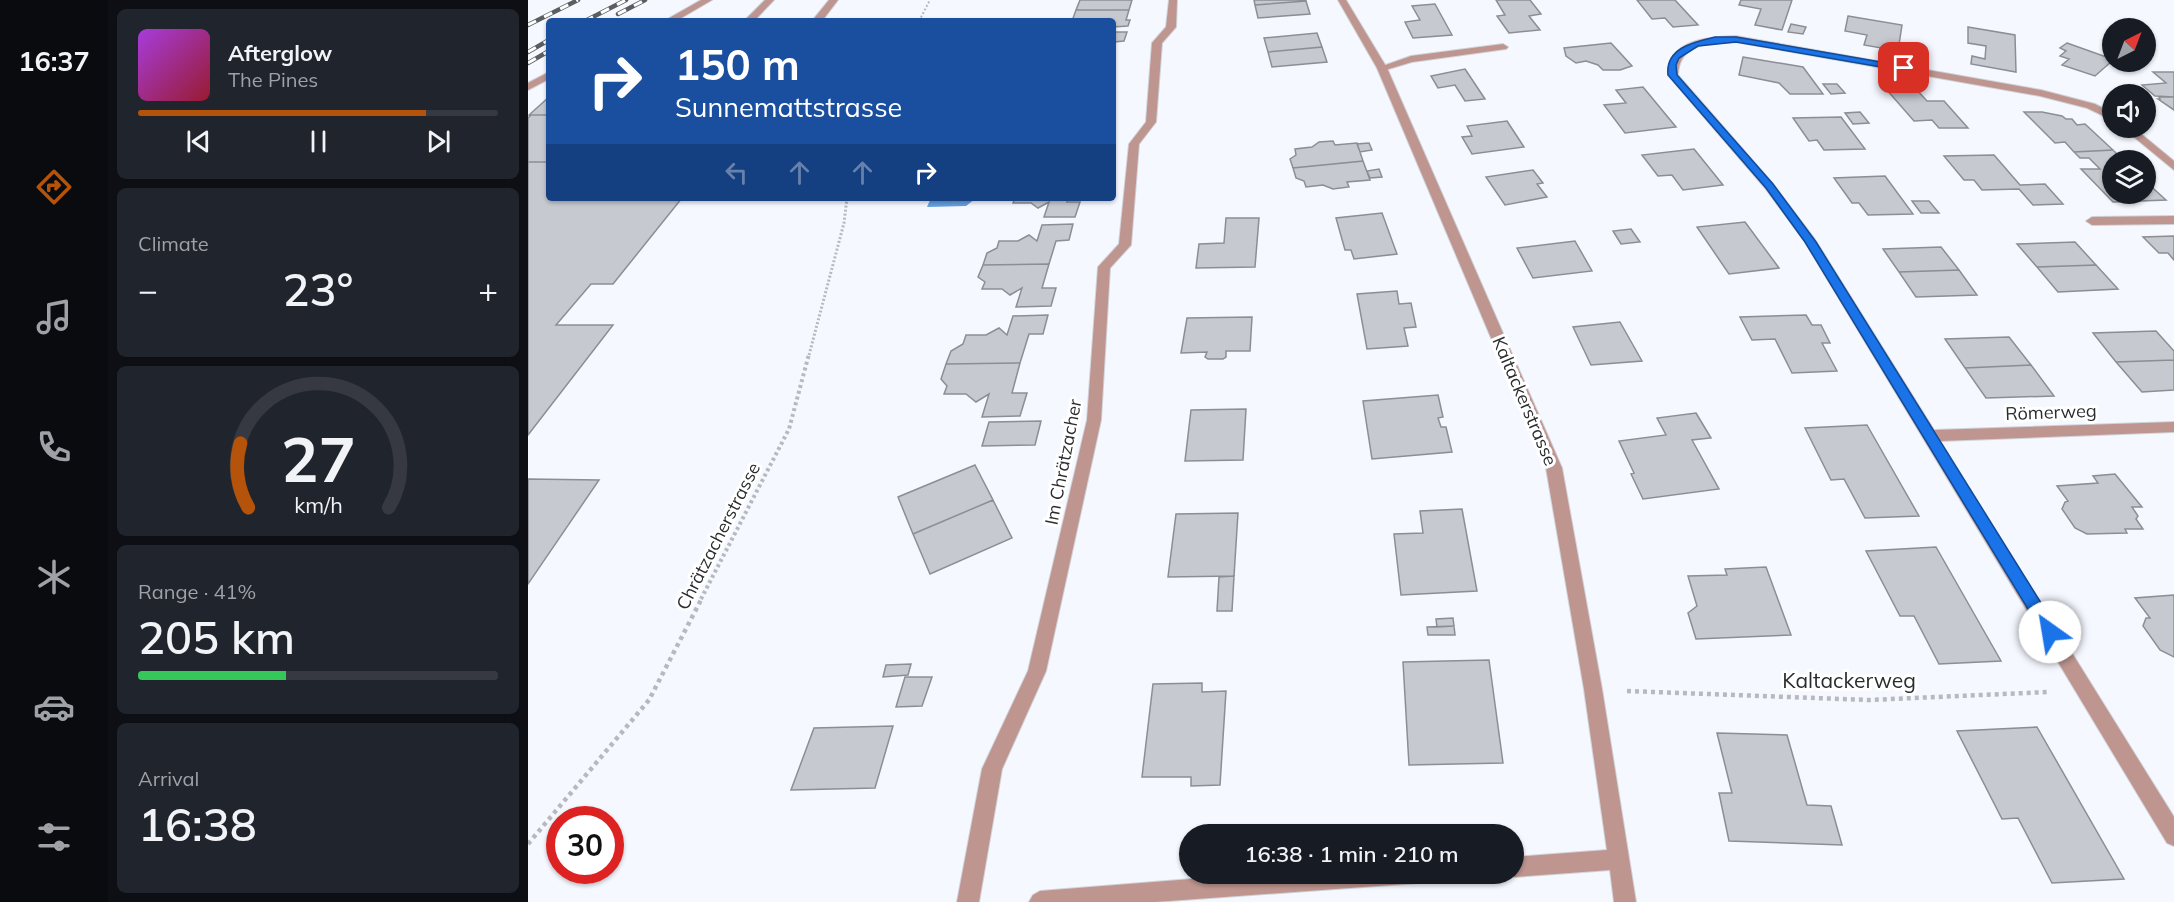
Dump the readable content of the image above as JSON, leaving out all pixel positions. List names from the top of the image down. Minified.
{"streets":{"street":["Kaltackerstrasse","Römerweg","Im Chrätzacher"],"path":["Chrätzacherstrasse","Kaltackerweg"]},"north":"top right","page":{"tabs":"16:37","turn":["150 m","Sunnemattstrasse"],"song":["Afterglow","The Pines"],"tile":["Climate",["Range · 41%","205 km"],["Arrival","16:38"]],"heat":["−","23°","+"],"limit":"30","trip":"16:38 · 1 min · 210 m","gauge":["27","km/h"]}}
